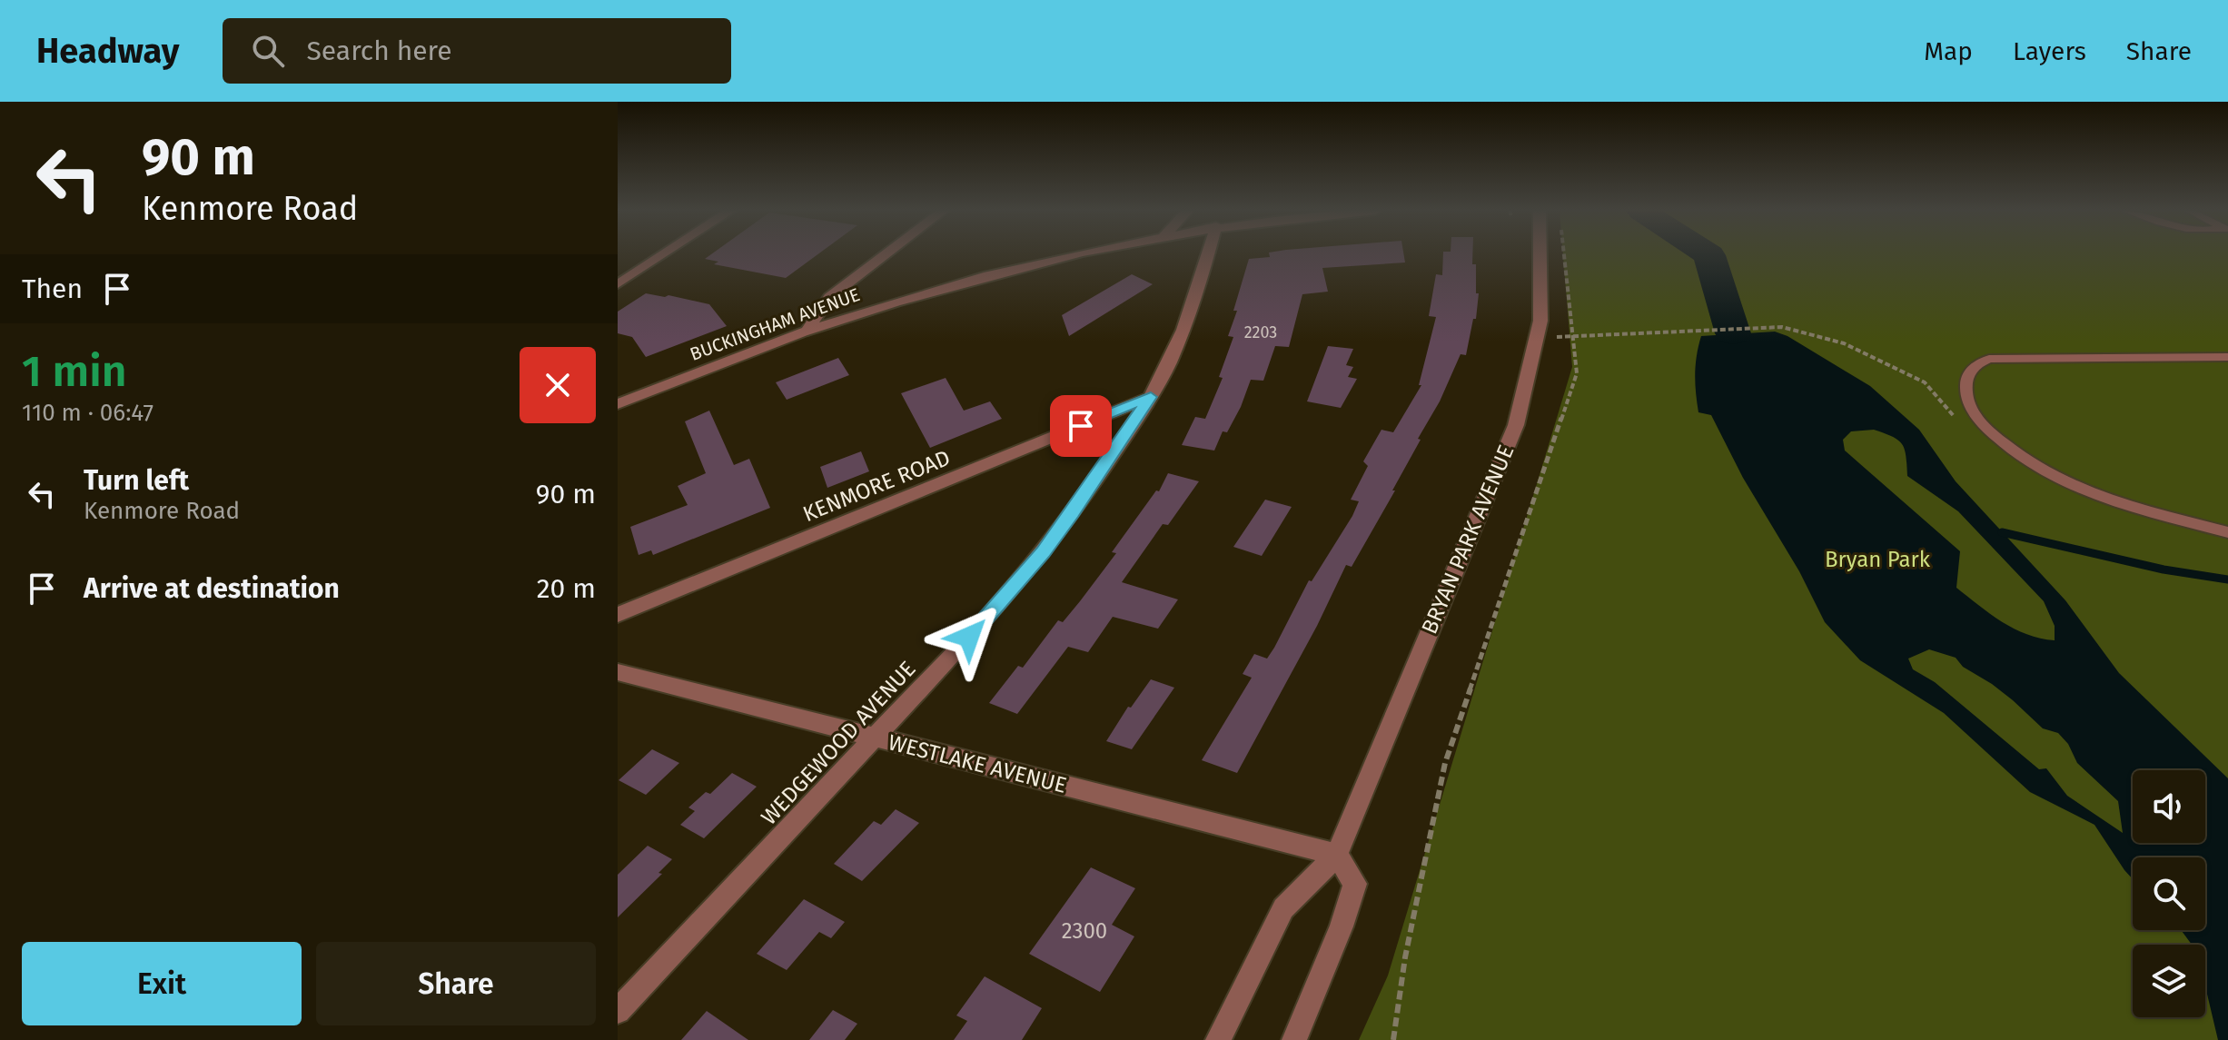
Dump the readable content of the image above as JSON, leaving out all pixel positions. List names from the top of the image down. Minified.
{"streets":{"street":["BUCKINGHAM AVENUE","KENMORE ROAD","BRYAN PARK AVENUE","WEDGEWOOD AVENUE","WESTLAKE AVENUE"]},"crossings":[["KENMORE ROAD","WEDGEWOOD AVENUE"],["BRYAN PARK AVENUE","WESTLAKE AVENUE"],["WEDGEWOOD AVENUE","WESTLAKE AVENUE"]],"parks":["Bryan Park"],"house_numbers":["2203","2300"],"page":{"header":"Headway","search":"Search here","nav":["Map","Layers","Share"],"turn":["90 m","Kenmore Road"],"then":"Then","heading":["1 min","110 m · 06:47"],"list":[{"name":"Turn left","note":"Kenmore Road","value":"90 m"},{"name":"Arrive at destination","value":"20 m"}],"buttons":["Exit","Share"]}}
